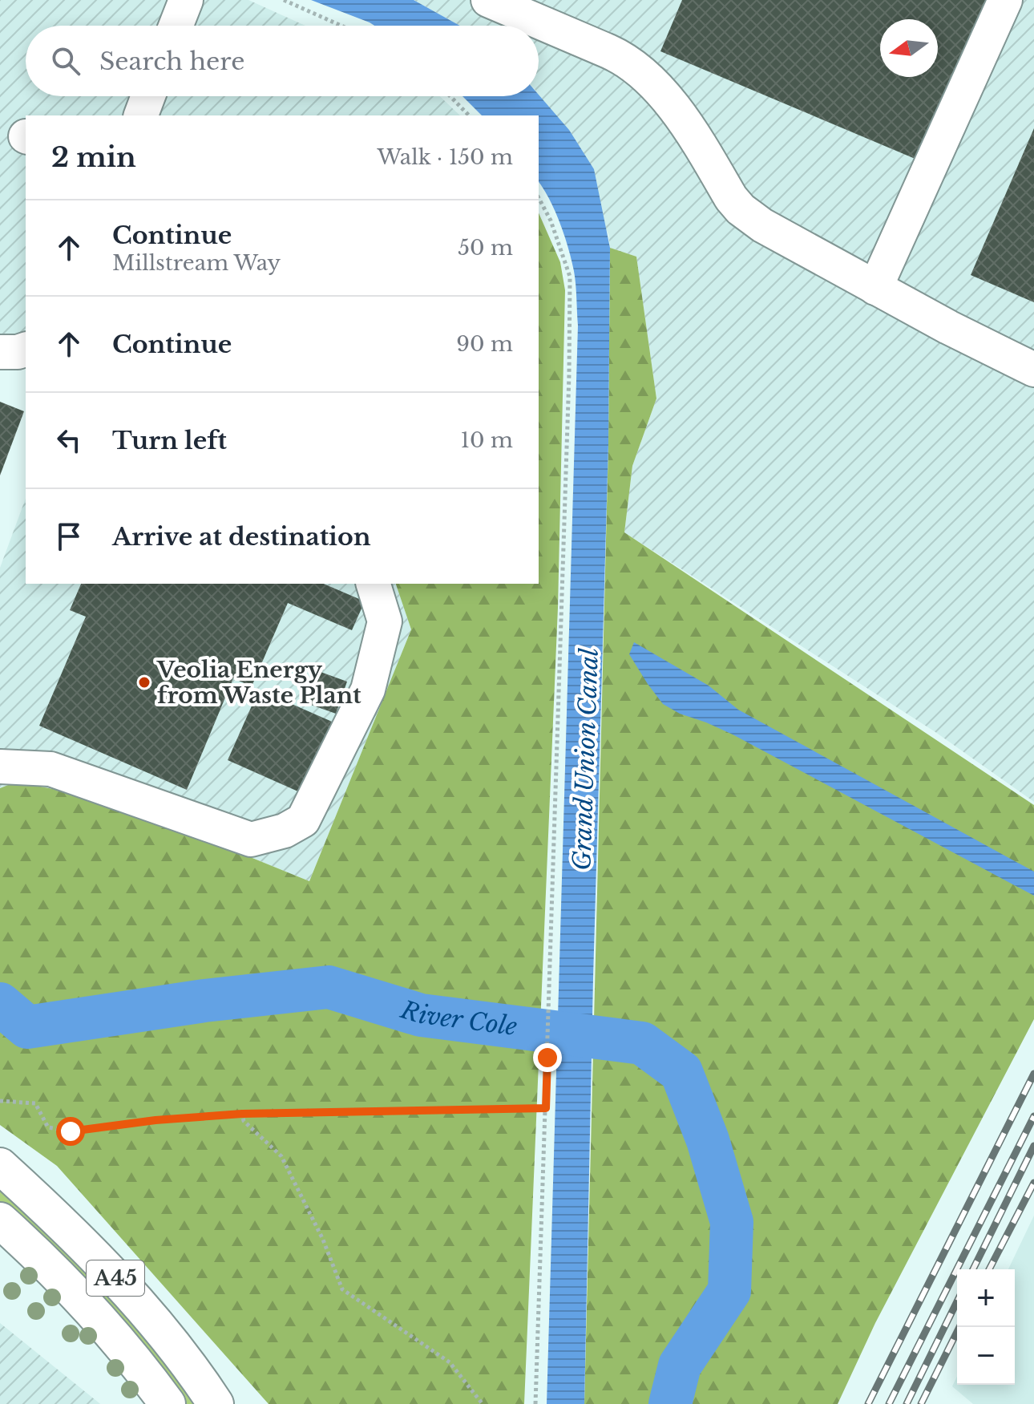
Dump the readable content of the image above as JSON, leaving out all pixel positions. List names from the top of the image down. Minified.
{"streets":{"highway":["A45"]},"water":["Grand Union Canal","River Cole"],"places":["Veolia Energy from Waste Plant"],"north":"left","page":{"search":"Search here","heading":["2 min","Walk · 150 m"],"list":[["Continue","Millstream Way","50 m"],["Continue","90 m"],["Turn left","10 m"],"Arrive at destination"],"map_buttons":["+","−"]}}
